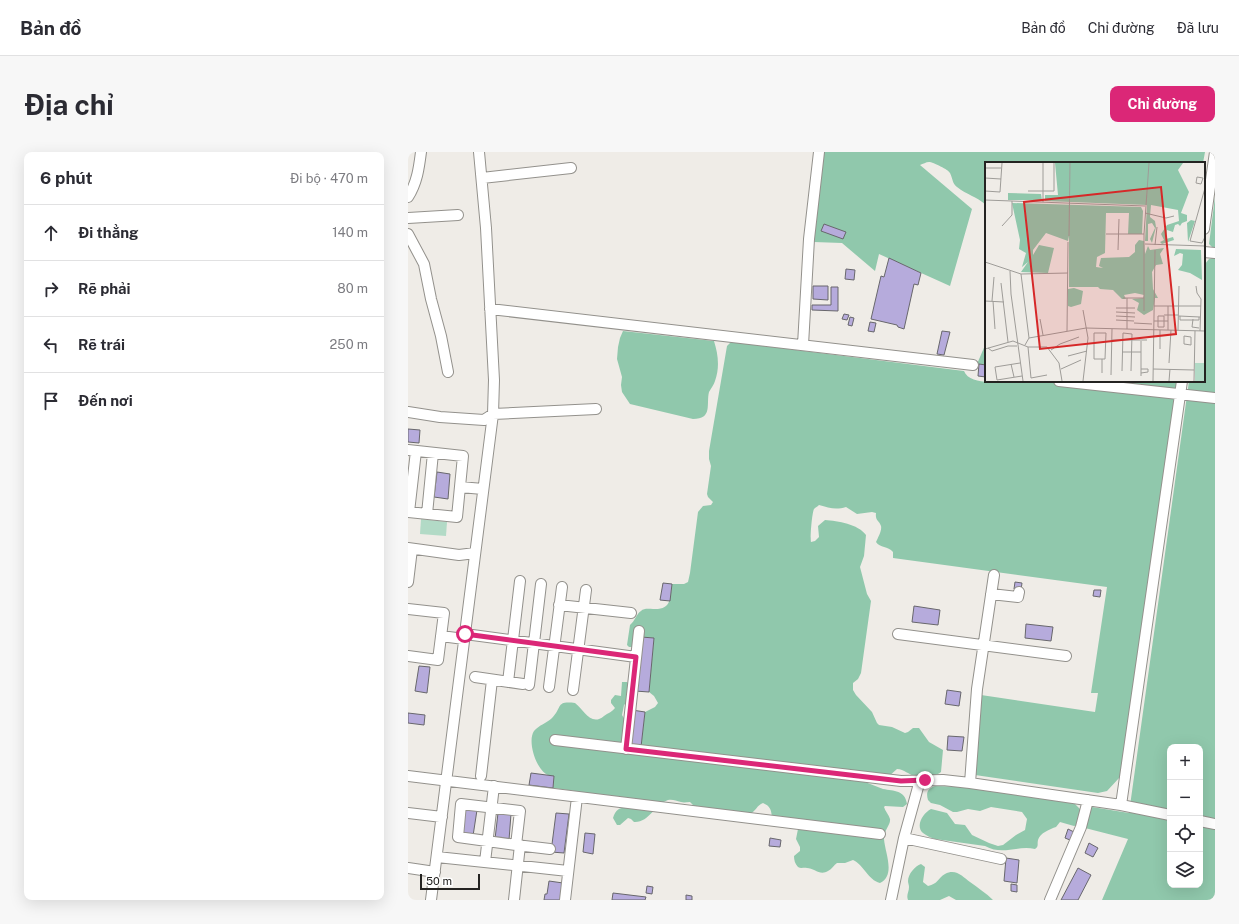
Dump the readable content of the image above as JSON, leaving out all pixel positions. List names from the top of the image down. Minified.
{"scale_bar":"50 m","page":{"header":"Bản đồ","nav":["Bản đồ","Chỉ đường","Đã lưu"],"buttons":"Chỉ đường","title":"Địa chỉ","heading":["6 phút","Đi bộ · 470 m"],"list":[["Đi thẳng","140 m"],["Rẽ phải","80 m"],["Rẽ trái","250 m"],"Đến nơi"],"map_buttons":["+","−"],"scale":"50 m"}}
